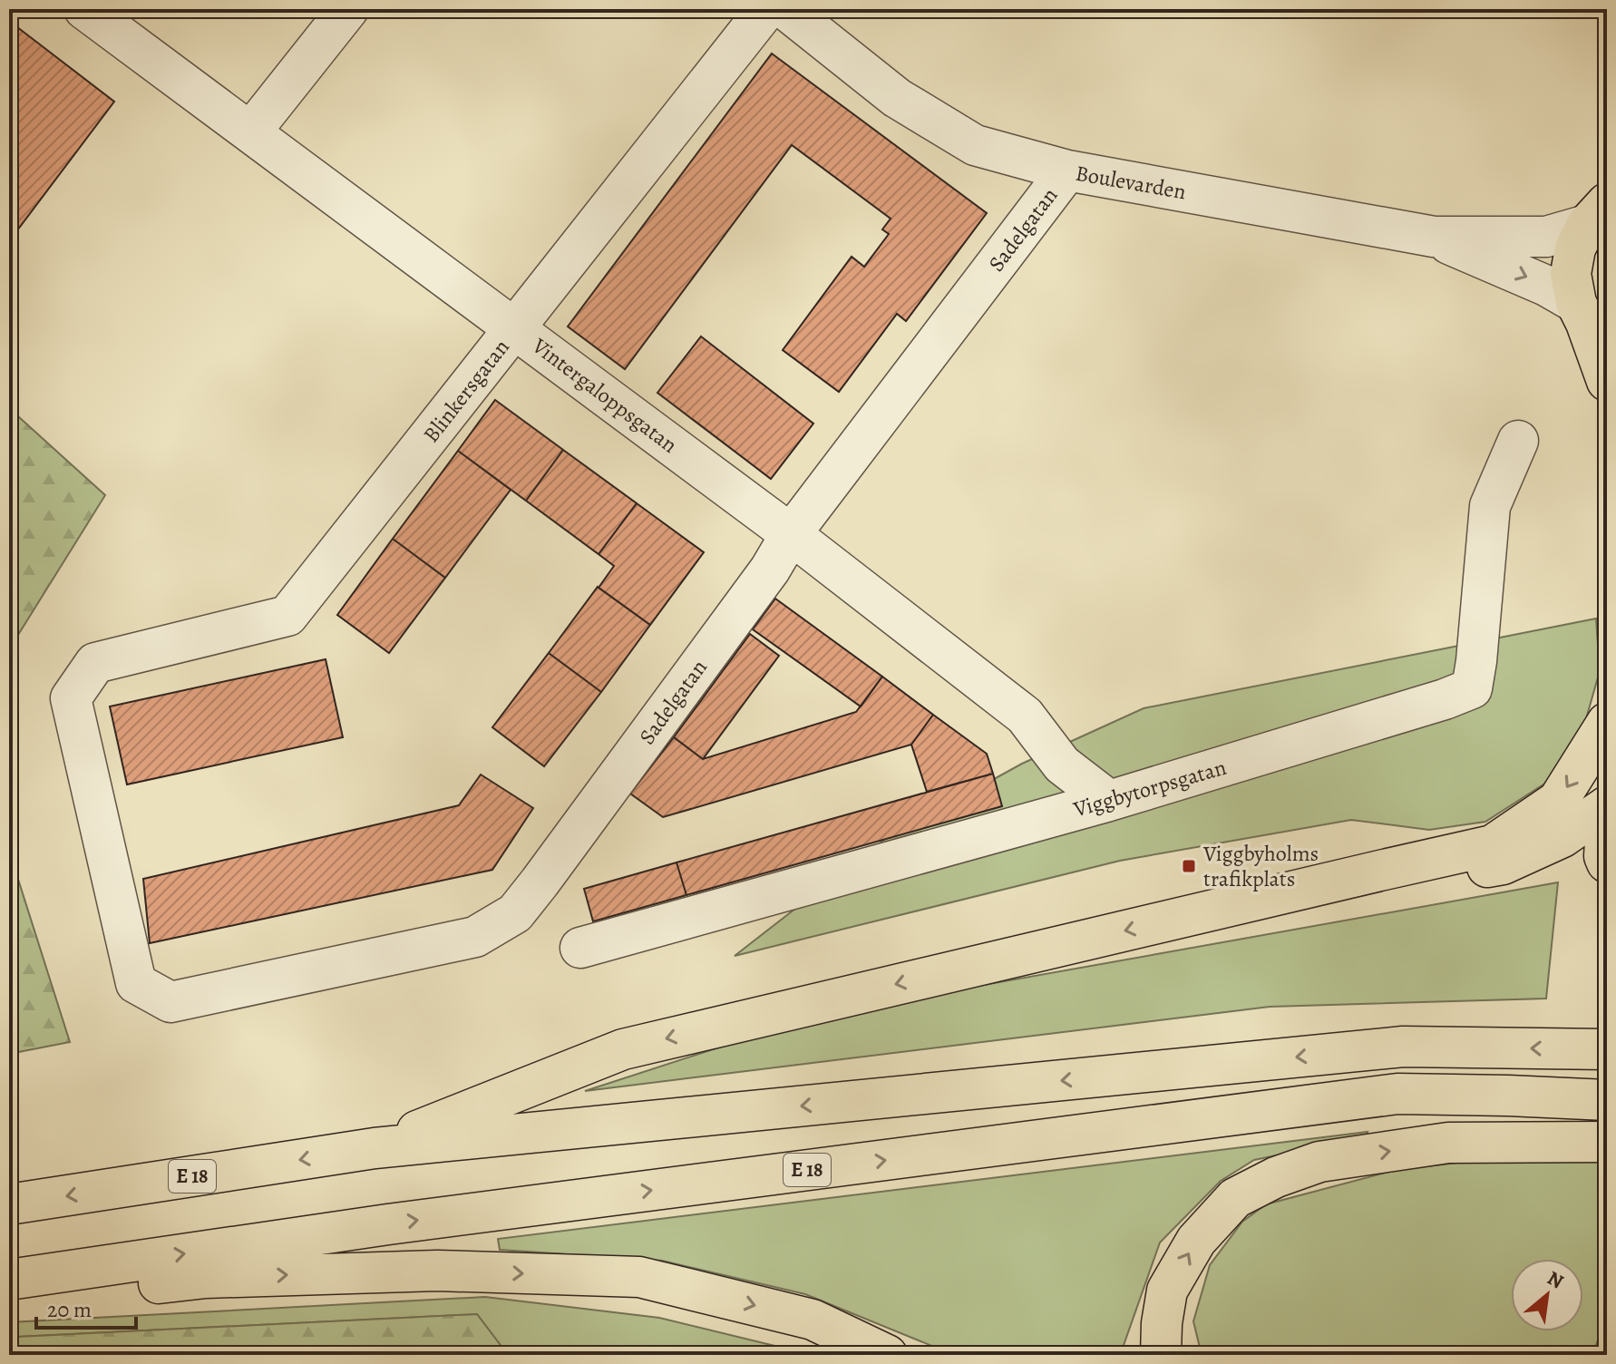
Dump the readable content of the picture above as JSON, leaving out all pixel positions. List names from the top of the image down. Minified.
{"streets":{"main road":["E 18"],"street":["Boulevarden","Sadelgatan","Blinkersgatan","Vintergaloppsgatan","Viggbytorpsgatan"]},"crossings":[["Boulevarden","Sadelgatan"],["Sadelgatan","Blinkersgatan"],["Sadelgatan","Vintergaloppsgatan"],["Blinkersgatan","Vintergaloppsgatan"],["Vintergaloppsgatan","Viggbytorpsgatan"]],"places":{"transit":["Viggbyholms trafikplats"]},"scale_bar":"20 m","north":"top right"}
